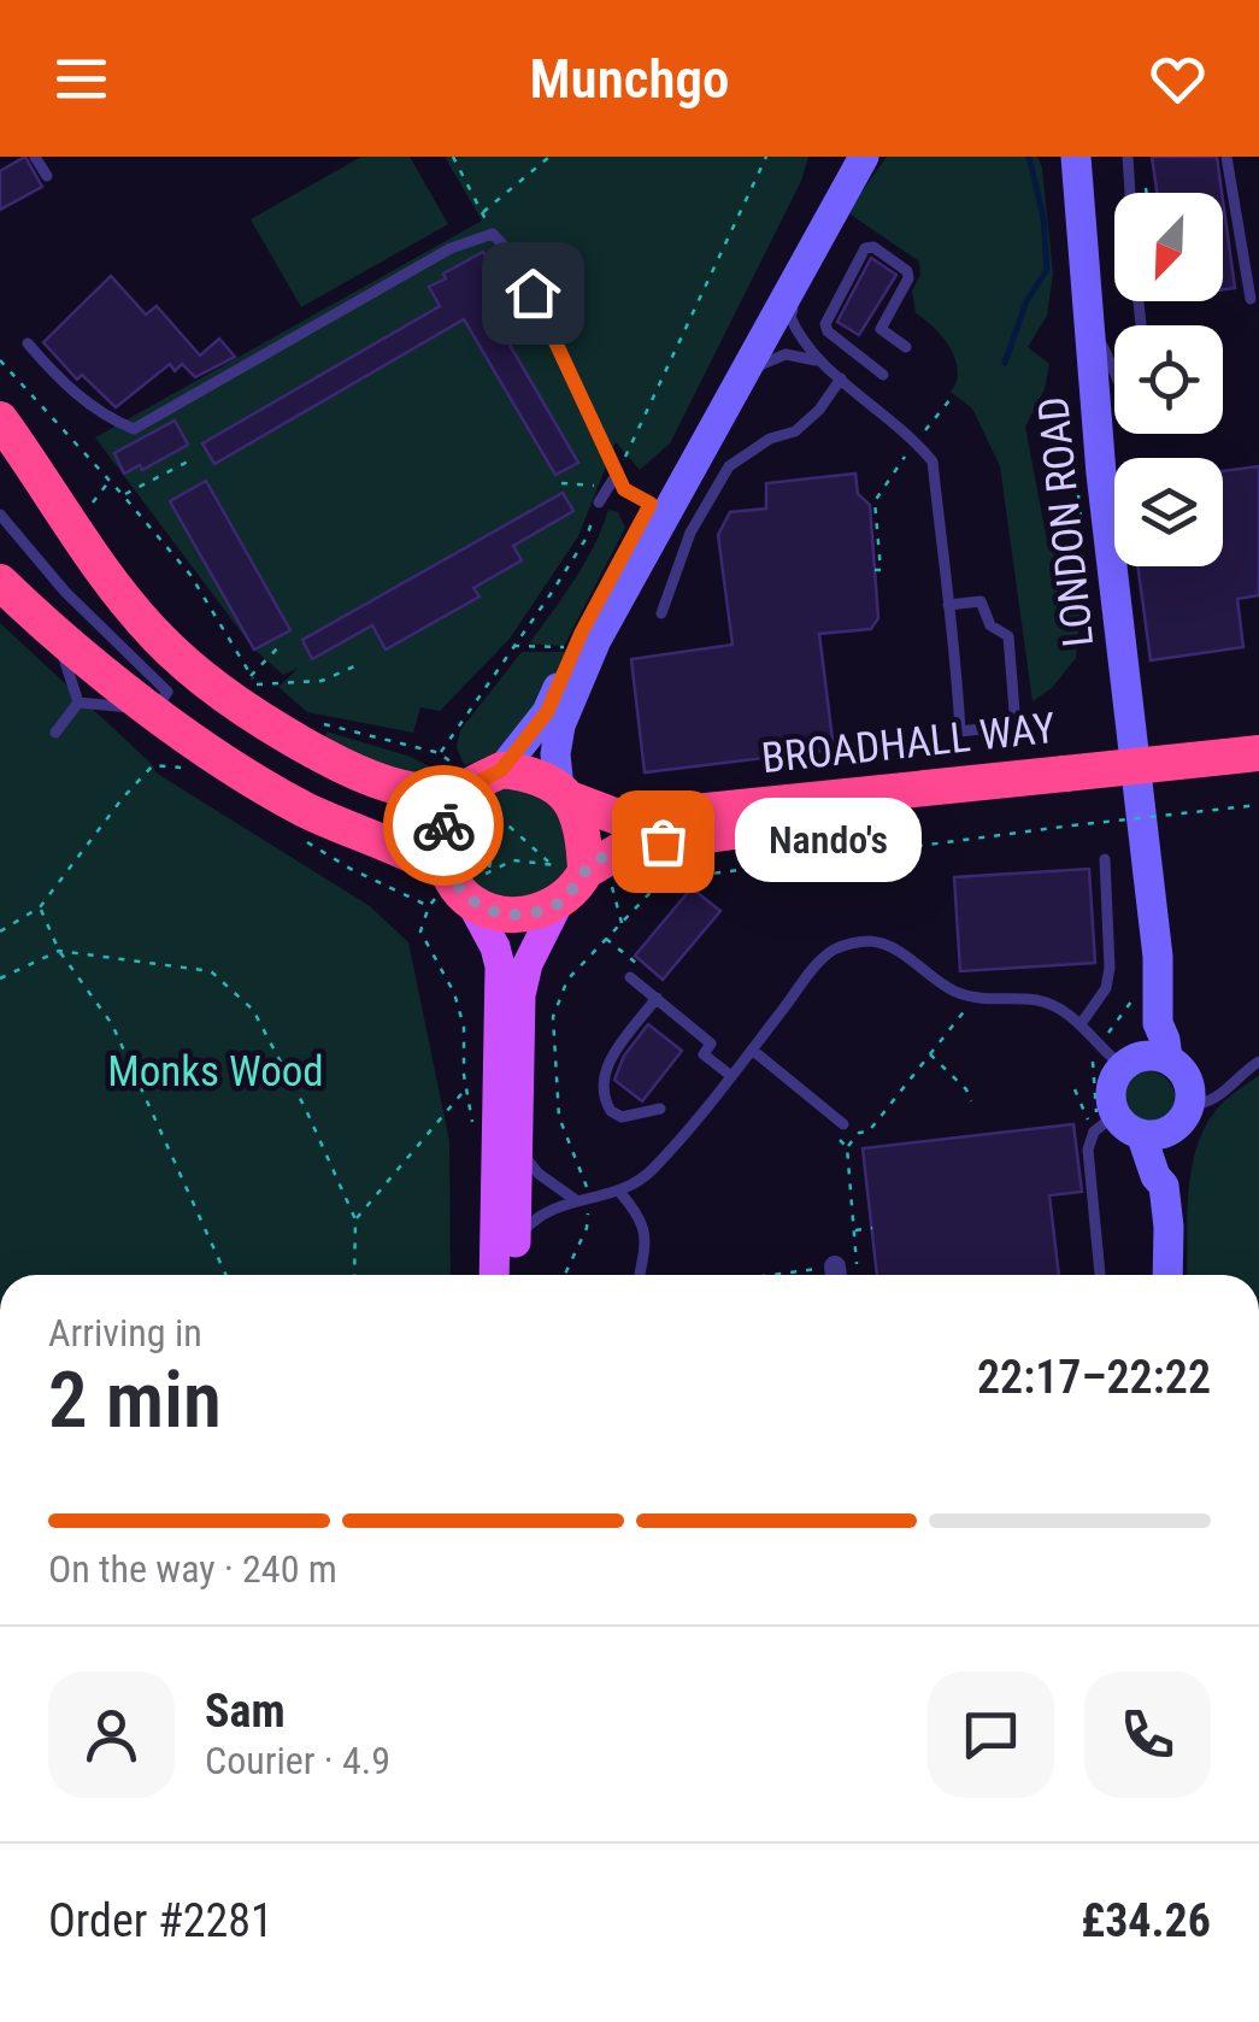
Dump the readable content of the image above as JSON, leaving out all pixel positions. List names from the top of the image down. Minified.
{"streets":{"highway":["BROADHALL WAY"],"main road":["LONDON ROAD"]},"parks":["Monks Wood"],"places":["Nando's"],"north":"bottom left","page":{"header":"Munchgo","bubble":"Nando's","heading":["2 min","Arriving in","22:17–22:22"],"panel":["Sam","Courier · 4.9","Order #2281","£34.26"],"bar":"On the way · 240 m"}}
